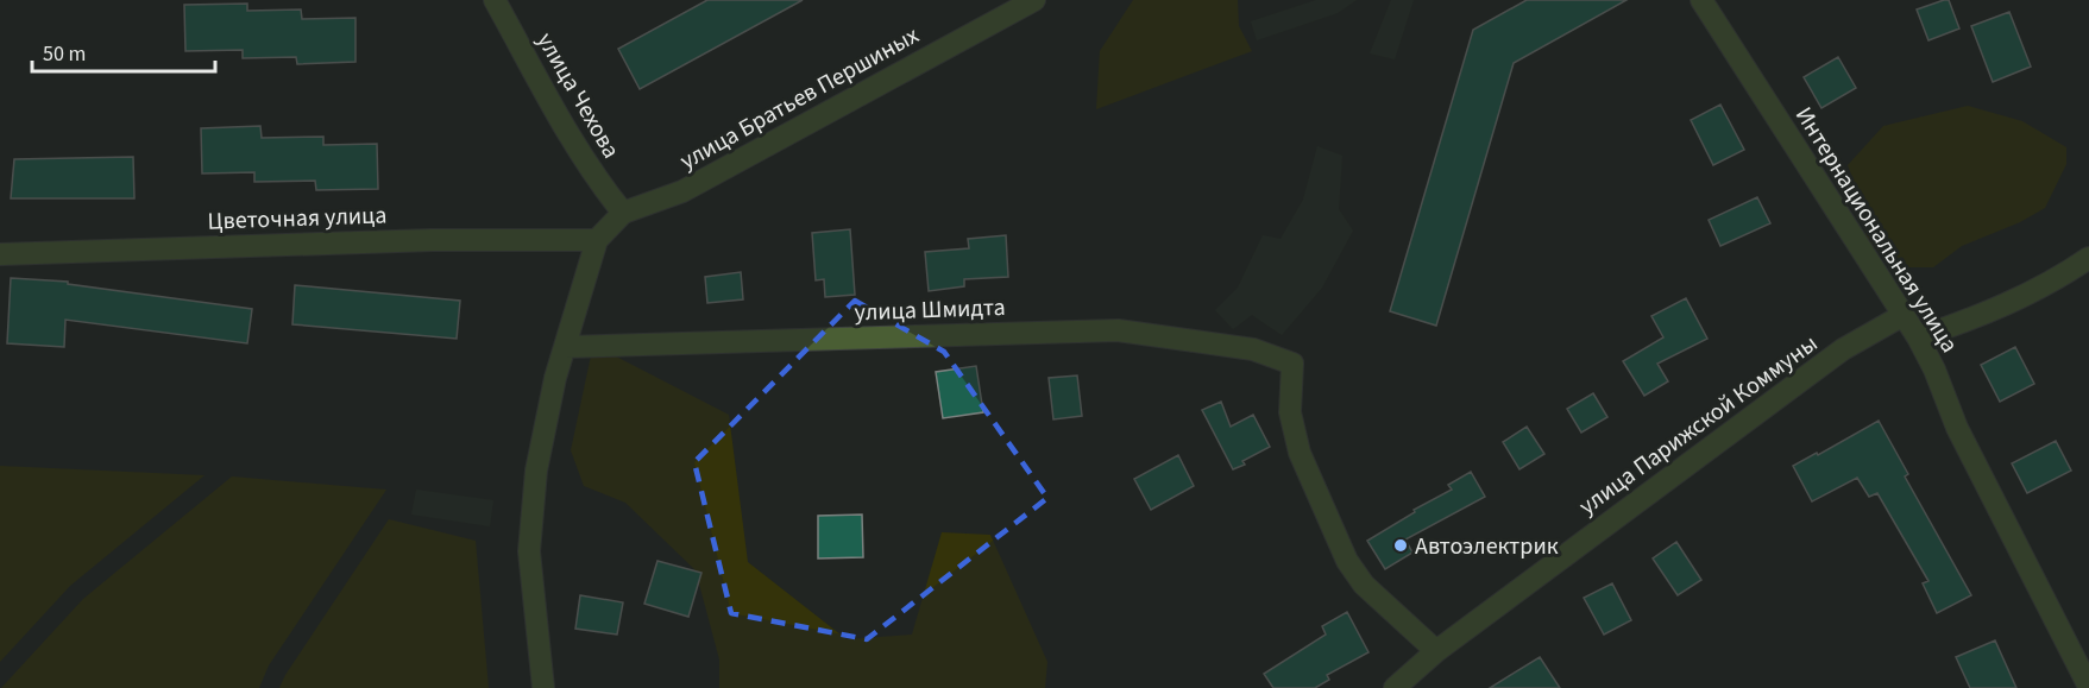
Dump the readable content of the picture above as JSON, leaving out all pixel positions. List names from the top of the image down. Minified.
{"streets":{"street":["улица Чехова","улица Братьев Першиных","Цветочная улица","Интернациональная улица","улица Шмидта","улица Парижской Коммуны"]},"crossings":[["улица Чехова","улица Братьев Першиных"],["Интернациональная улица","улица Парижской Коммуны"],["улица Шмидта","улица Парижской Коммуны"]],"places":["Автоэлектрик"],"scale_bar":"50 m"}
